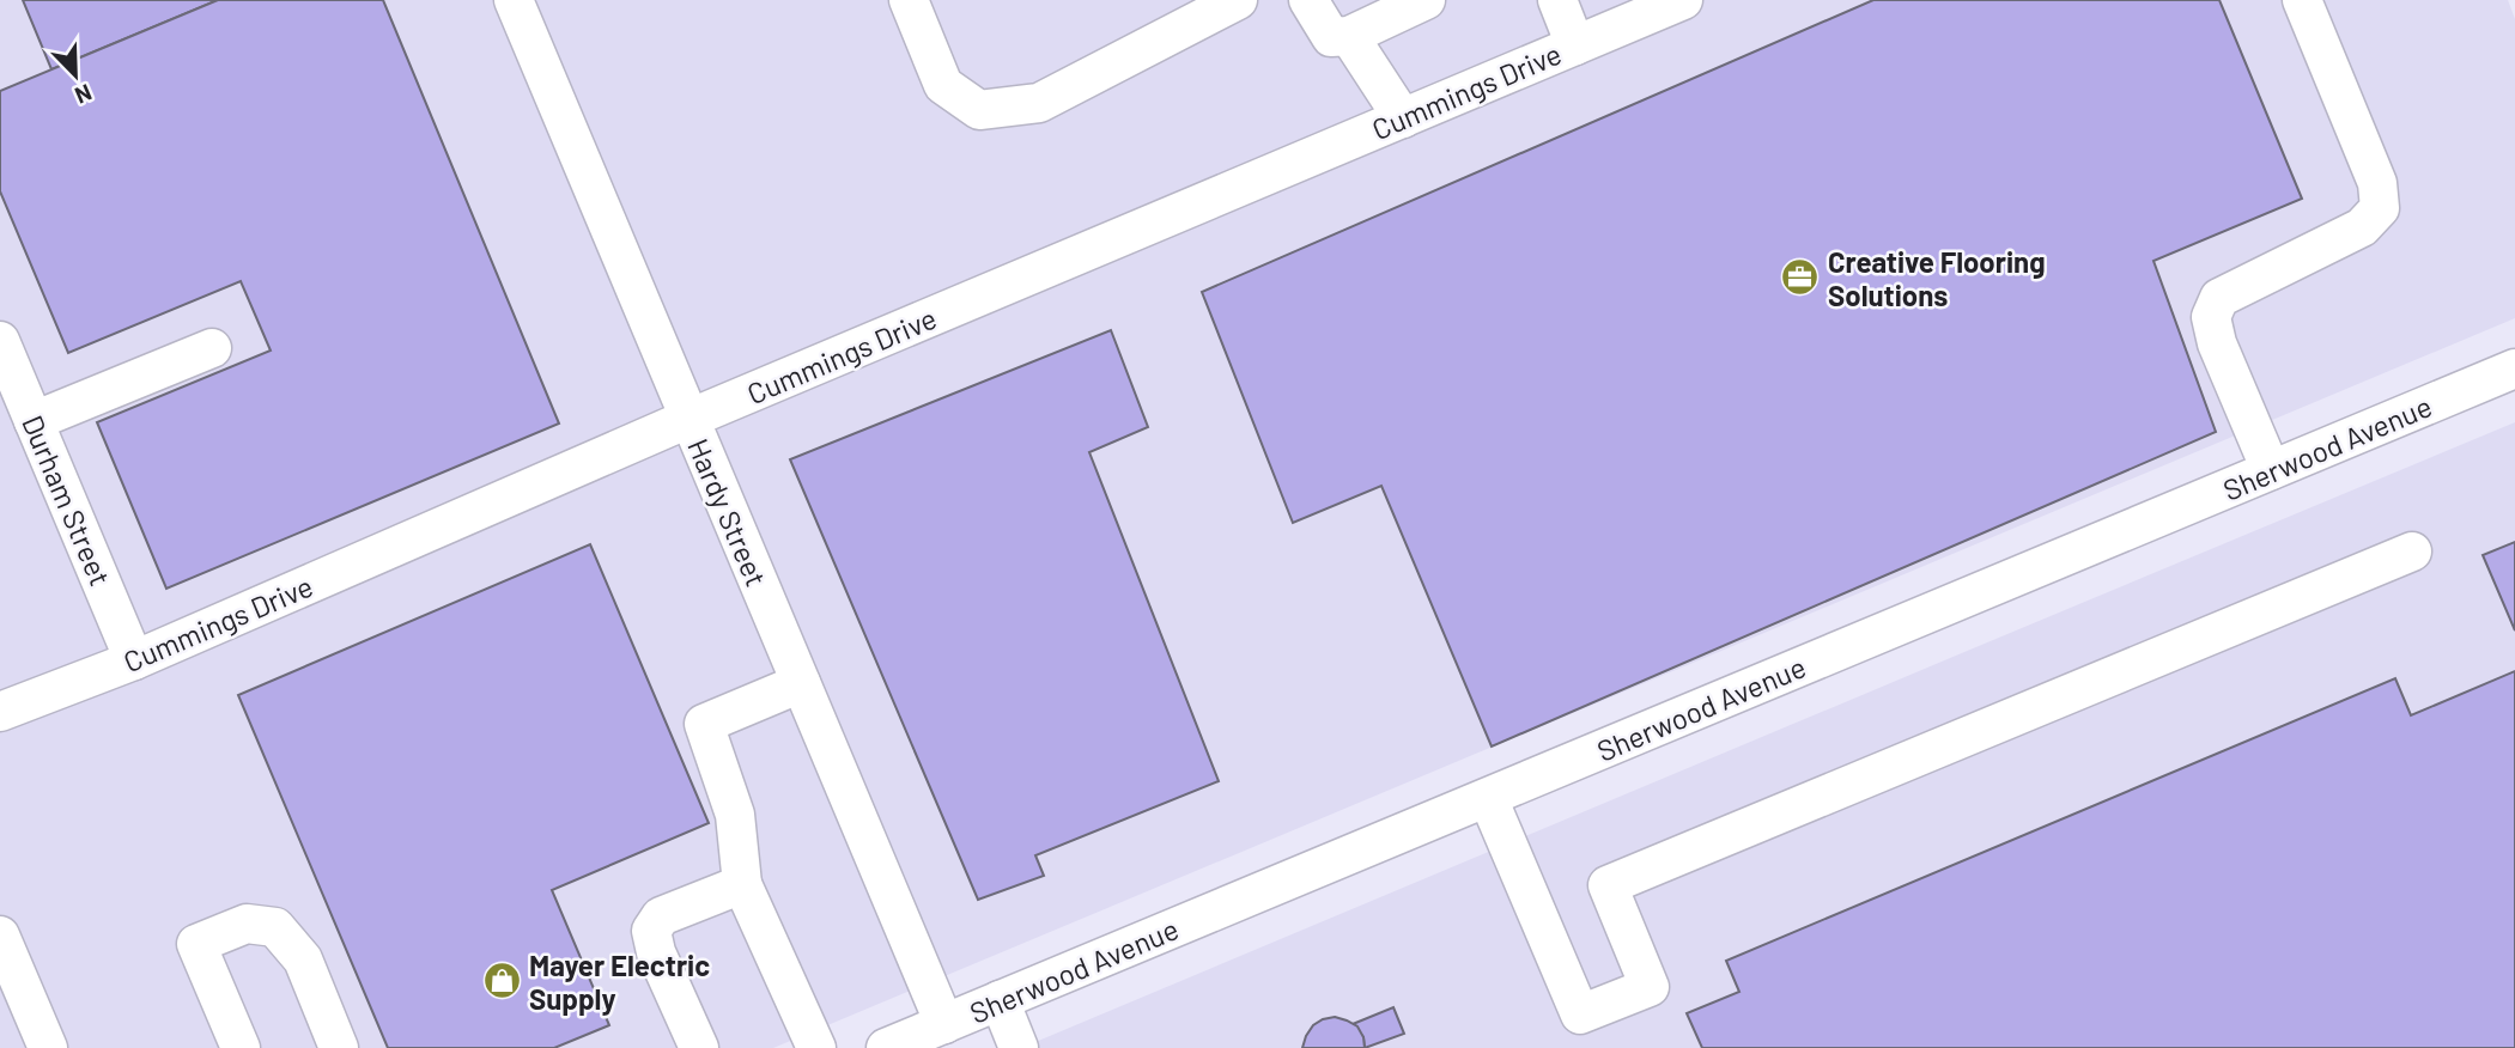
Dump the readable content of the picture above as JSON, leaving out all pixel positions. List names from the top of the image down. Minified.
{"streets":{"street":["Cummings Drive","Sherwood Avenue","Durham Street","Hardy Street"]},"crossings":[["Cummings Drive","Durham Street"],["Cummings Drive","Hardy Street"],["Sherwood Avenue","Hardy Street"]],"places":{"office":["Creative Flooring Solutions"],"shop":["Mayer Electric Supply"]},"north":"bottom right"}
